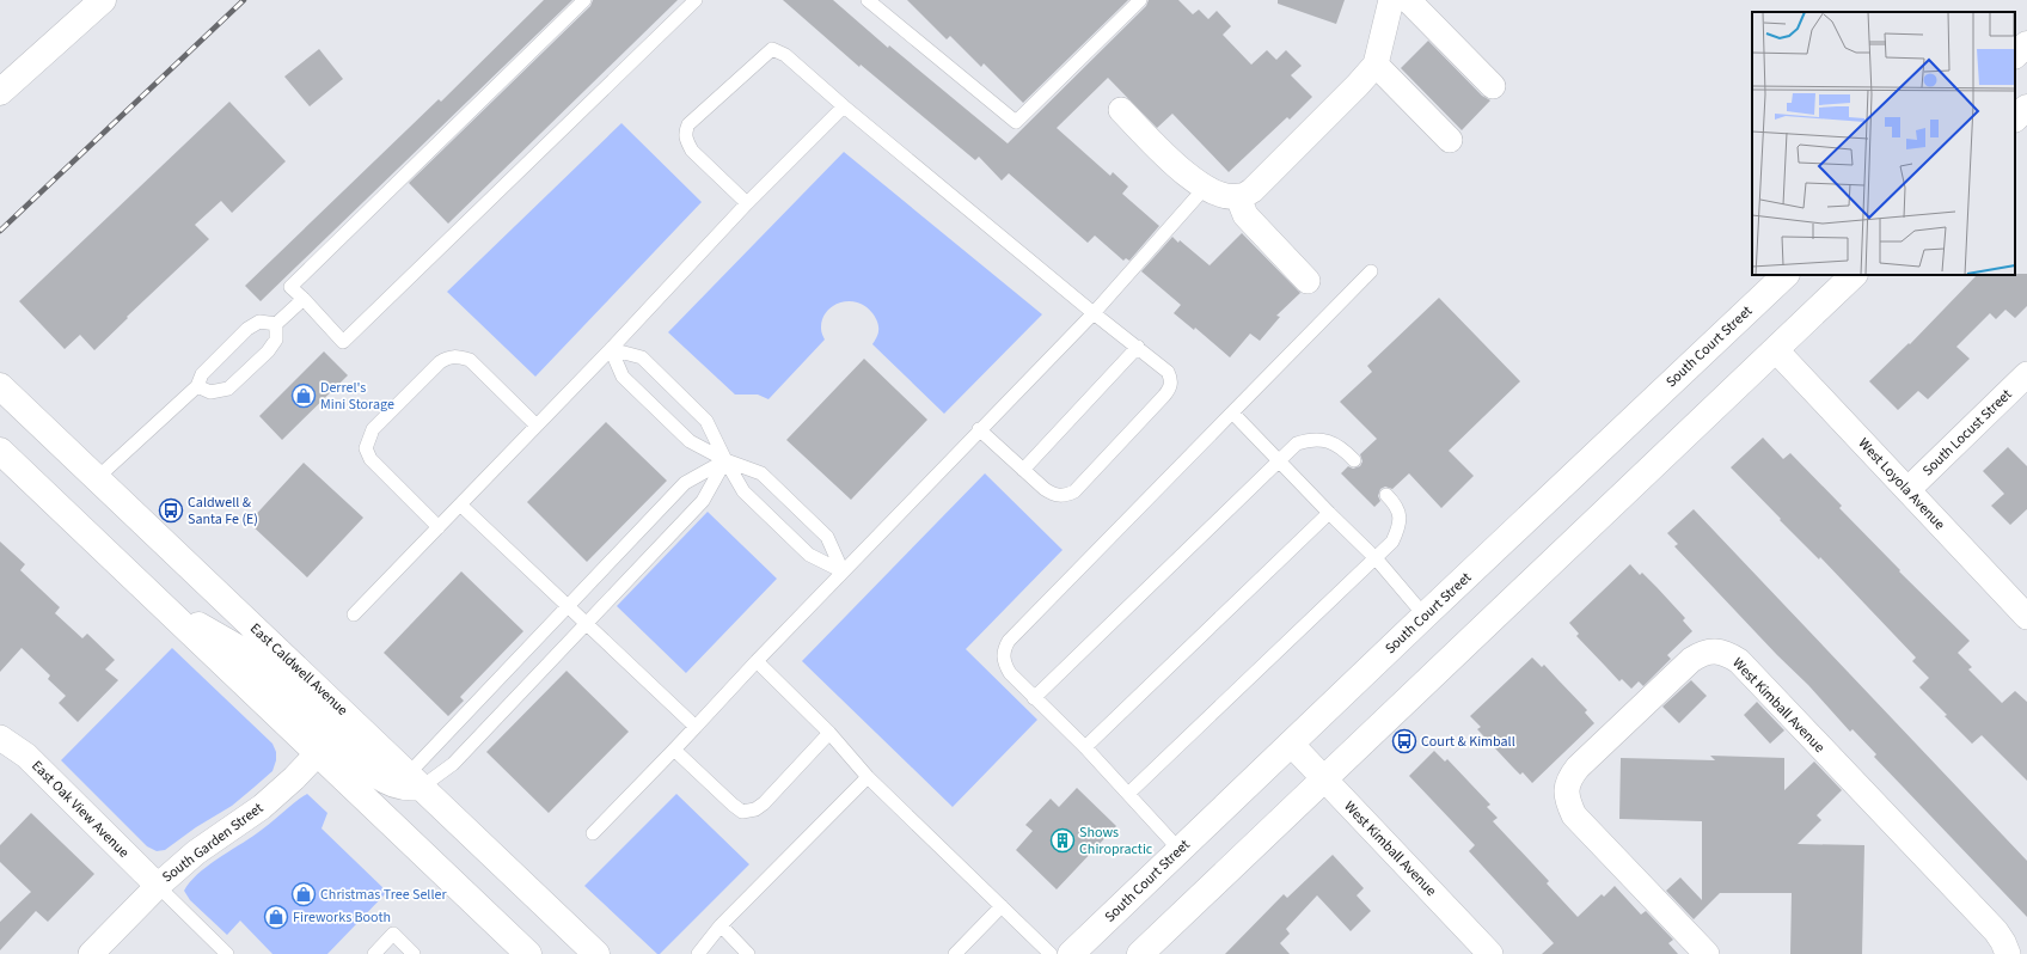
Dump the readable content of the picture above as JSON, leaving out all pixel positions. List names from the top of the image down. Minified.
{"streets":{"street":["South Court Street","South Locust Street","West Loyola Avenue","East Caldwell Avenue","West Kimball Avenue","East Oak View Avenue","South Garden Street"]},"crossings":[["South Court Street","West Kimball Avenue"],["South Locust Street","West Loyola Avenue"],["East Oak View Avenue","South Garden Street"]],"places":{"shop":["Derrel's Mini Storage","Christmas Tree Seller","Fireworks Booth"],"bus stop":["Caldwell & Santa Fe (E)","Court & Kimball"],"building":["Shows Chiropractic"]}}
